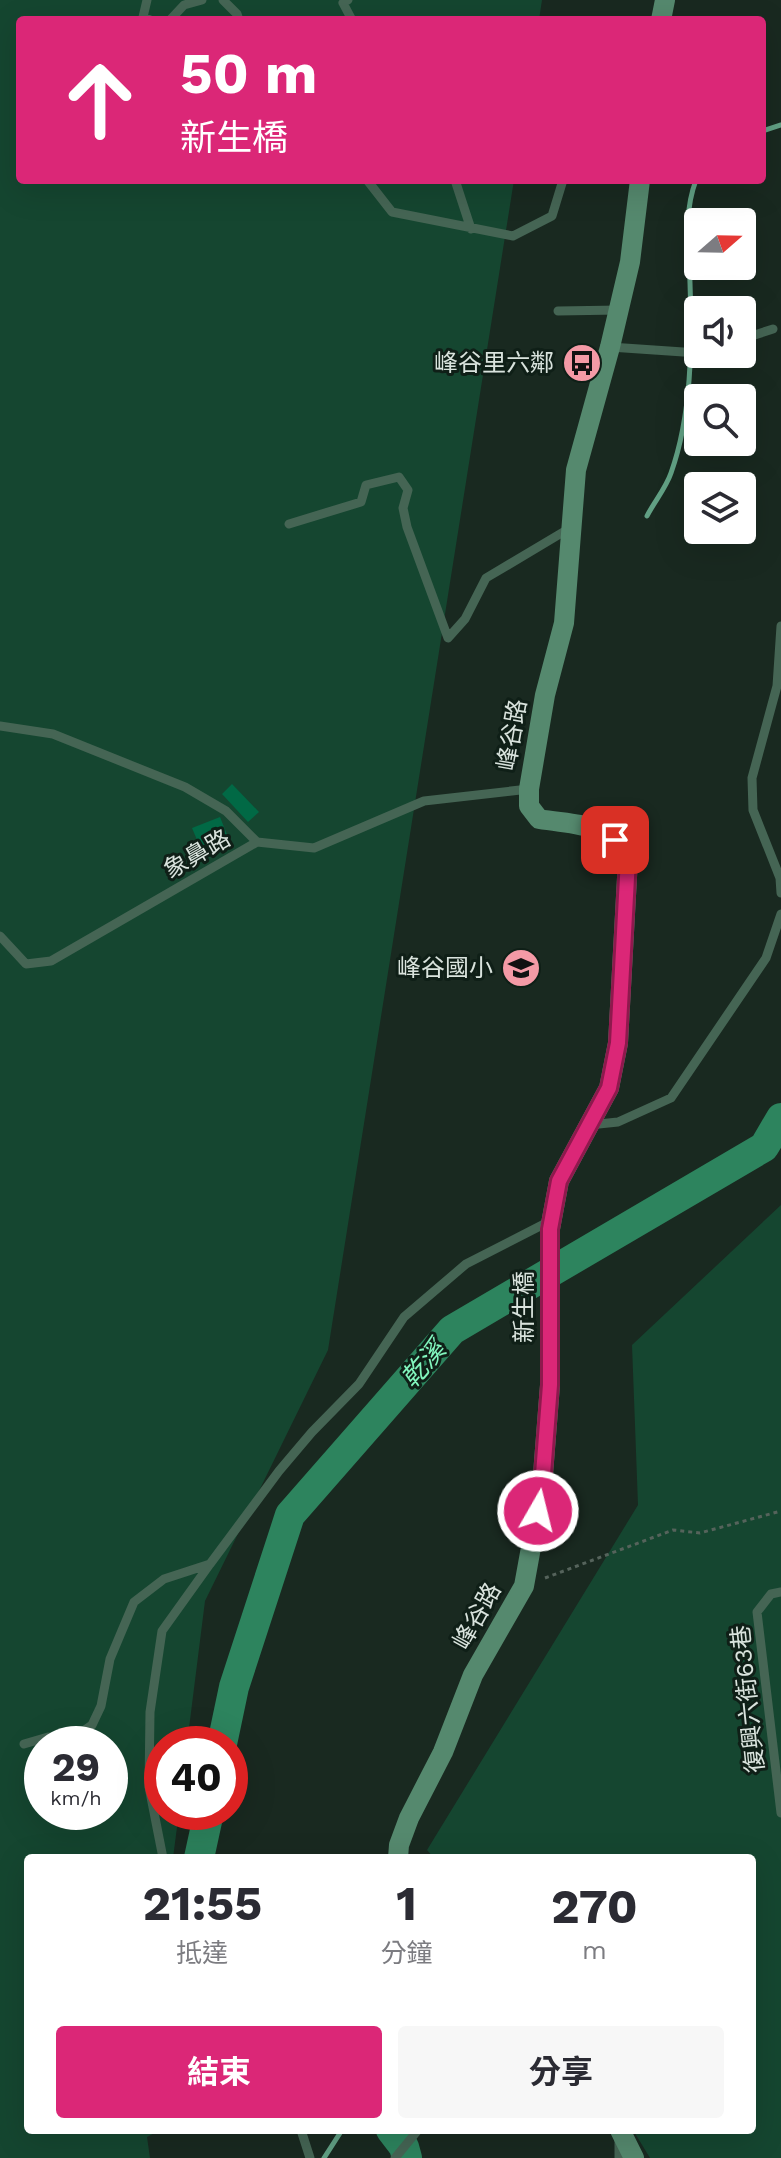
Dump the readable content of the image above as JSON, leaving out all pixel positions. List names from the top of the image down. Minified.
{"streets":{"street":["峰谷路","新生橋"],"lane":["象鼻路","復興六街63巷"]},"crossings":[["峰谷路","象鼻路"],["峰谷路","新生橋"]],"water":["乾溪"],"places":{"bus stop":["峰谷里六鄰"],"school or university":["峰谷國小"]},"north":"right","page":{"turn":["50 m","新生橋"],"speed":"29 km/h","limit":"40","eta":["21:55","抵達","1","分鐘","270","m"],"buttons":["結束","分享"]}}
